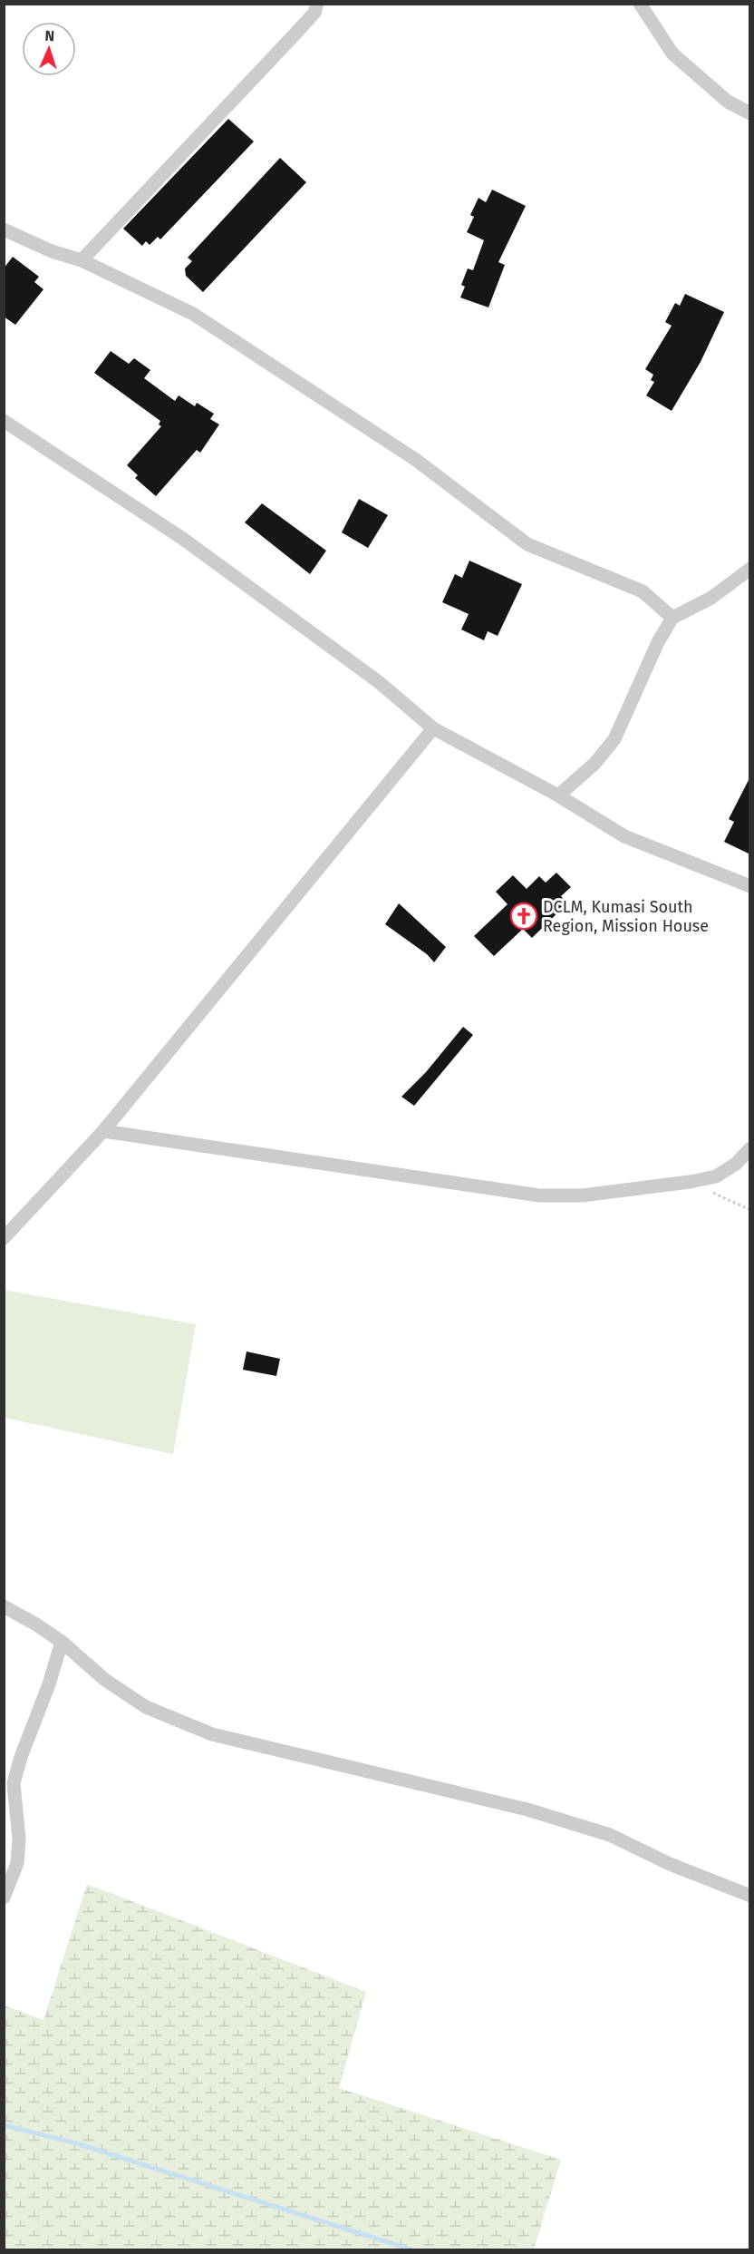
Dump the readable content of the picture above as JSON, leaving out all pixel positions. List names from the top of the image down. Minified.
{"places":{"church":["DCLM, Kumasi South Region, Mission House"]},"north":"top"}
